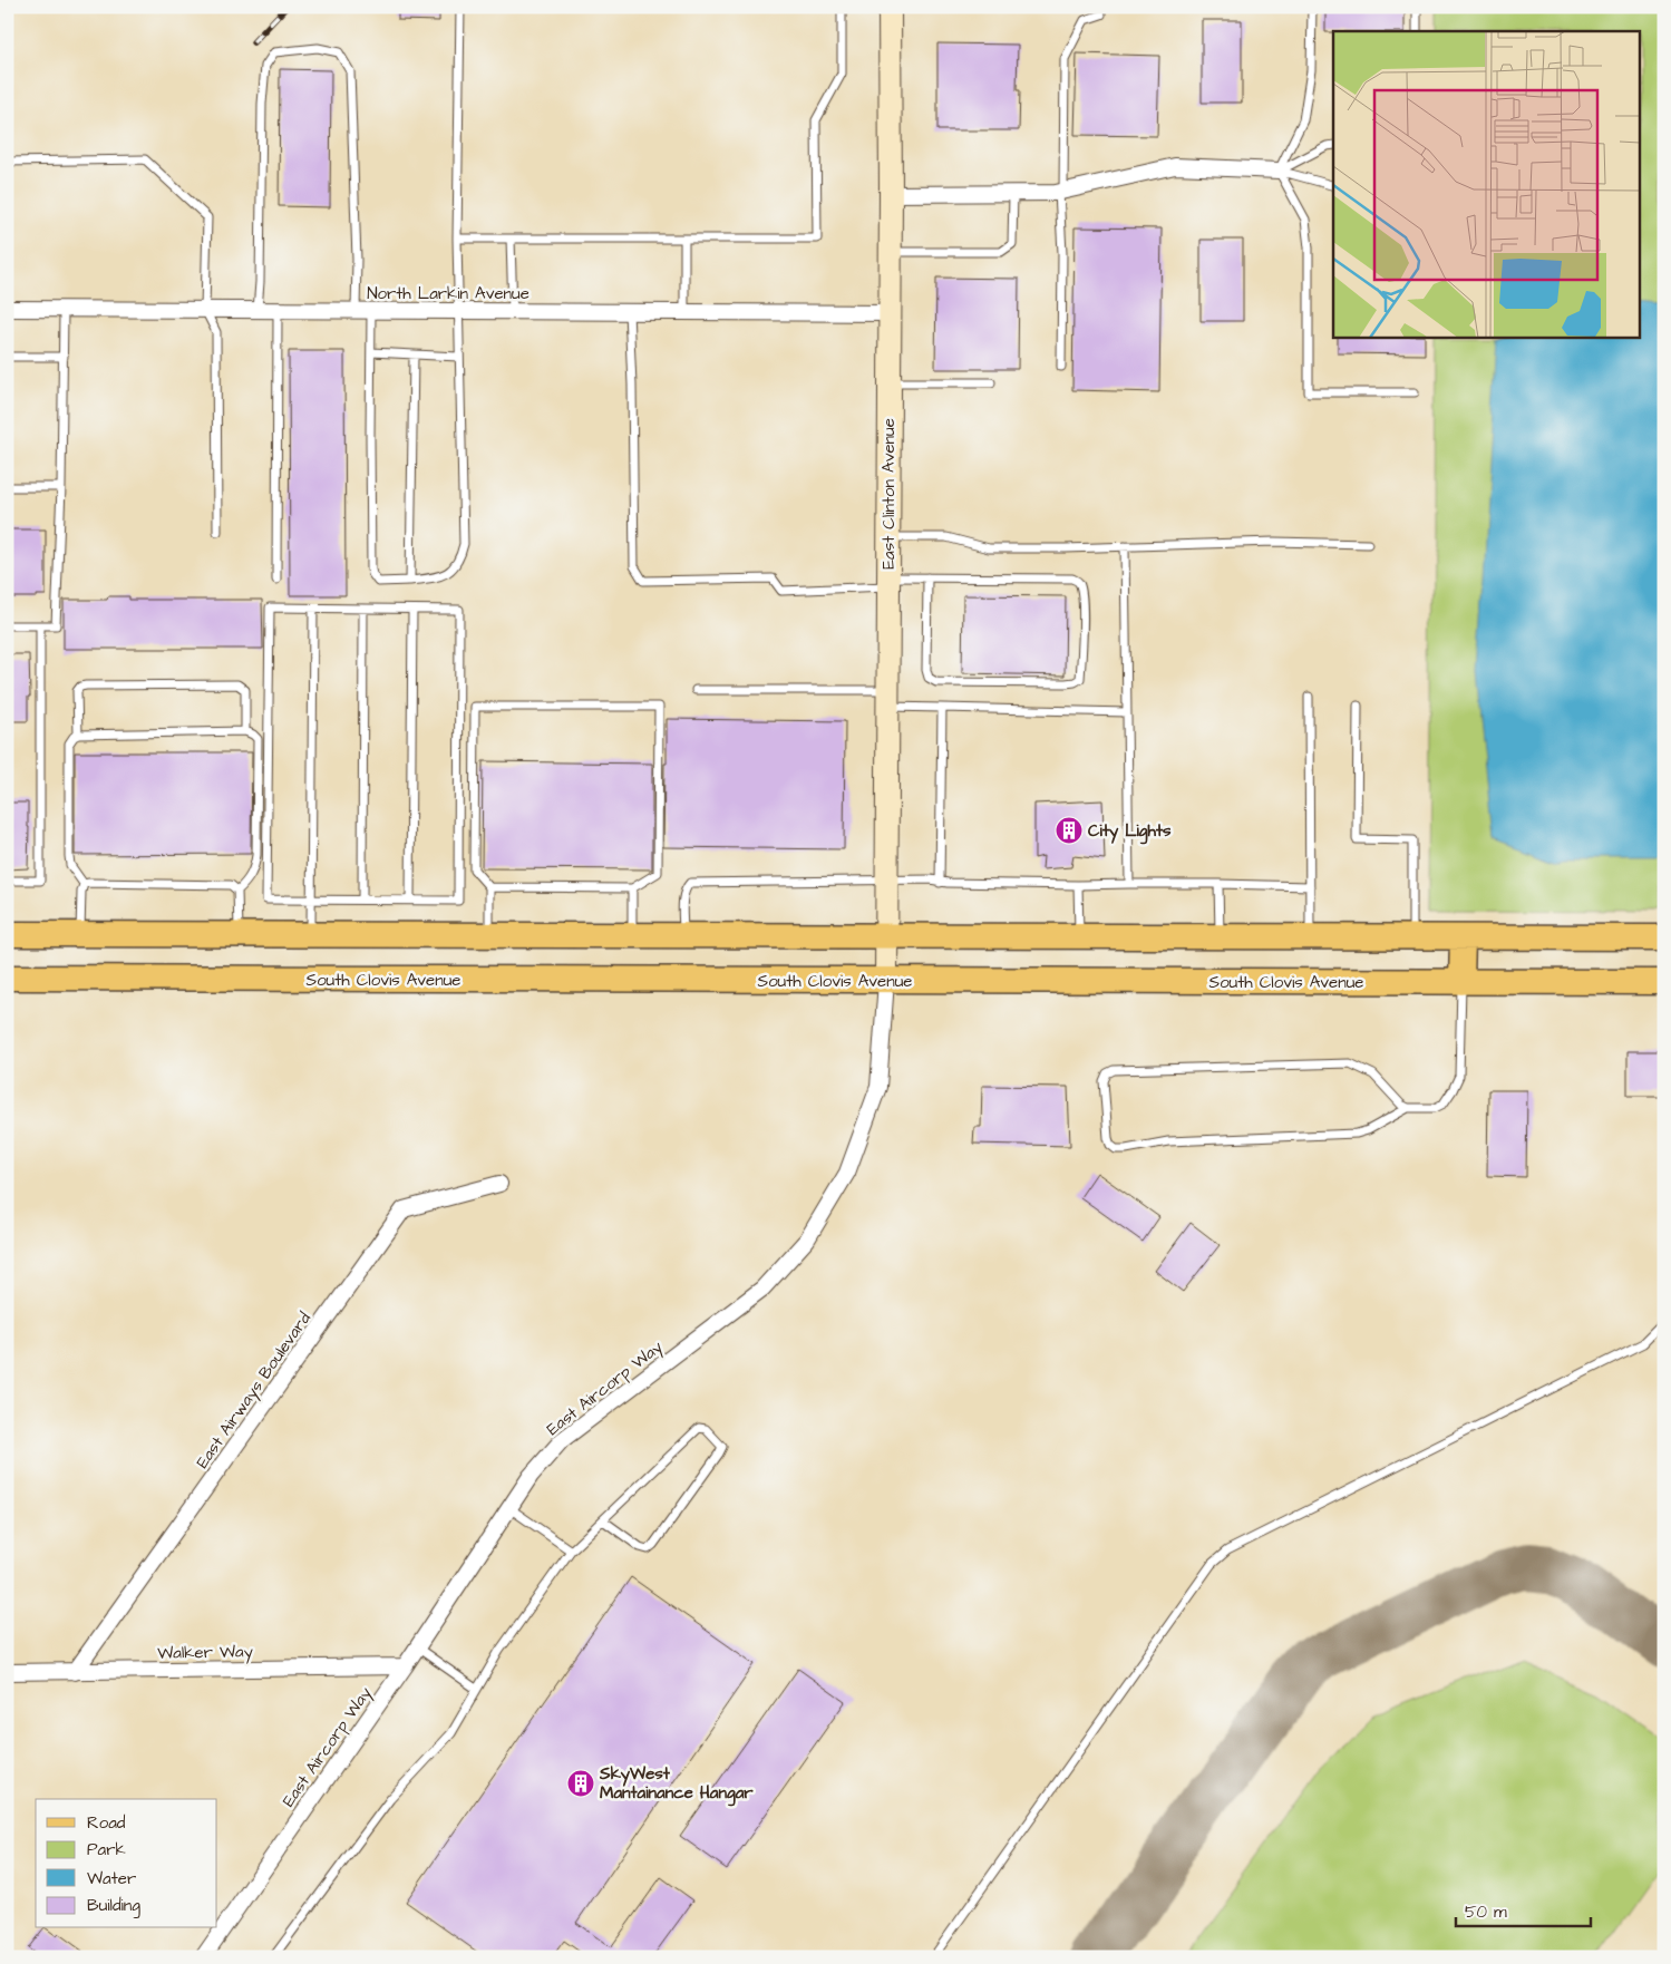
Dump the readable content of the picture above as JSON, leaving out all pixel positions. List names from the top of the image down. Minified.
{"streets":{"main road":["South Clovis Avenue"],"street":["North Larkin Avenue","East Clinton Avenue","East Aircorp Way","East Airways Boulevard","Walker Way"]},"crossings":[["North Larkin Avenue","East Clinton Avenue"],["East Clinton Avenue","South Clovis Avenue"],["East Clinton Avenue","East Aircorp Way"],["South Clovis Avenue","East Aircorp Way"],["East Aircorp Way","Walker Way"],["East Airways Boulevard","Walker Way"]],"places":{"building":["City Lights","SkyWest Mantainance Hangar"]},"legend":["Road","Park","Water","Building"],"scale_bar":"50 m"}
